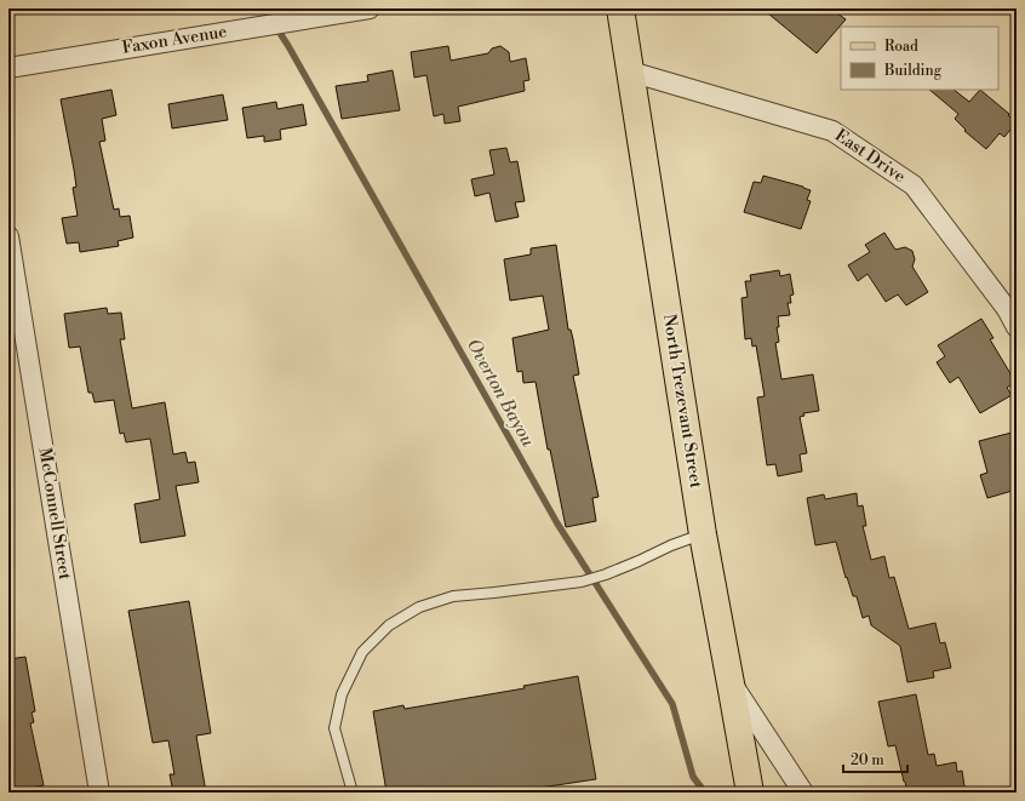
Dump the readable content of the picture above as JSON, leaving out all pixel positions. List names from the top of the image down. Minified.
{"streets":{"main road":["North Trezevant Street"],"street":["Faxon Avenue","East Drive","McConnell Street"]},"crossings":[["East Drive","North Trezevant Street"]],"water":["Overton Bayou"],"legend":["Road","Building"],"scale_bar":"20 m"}
